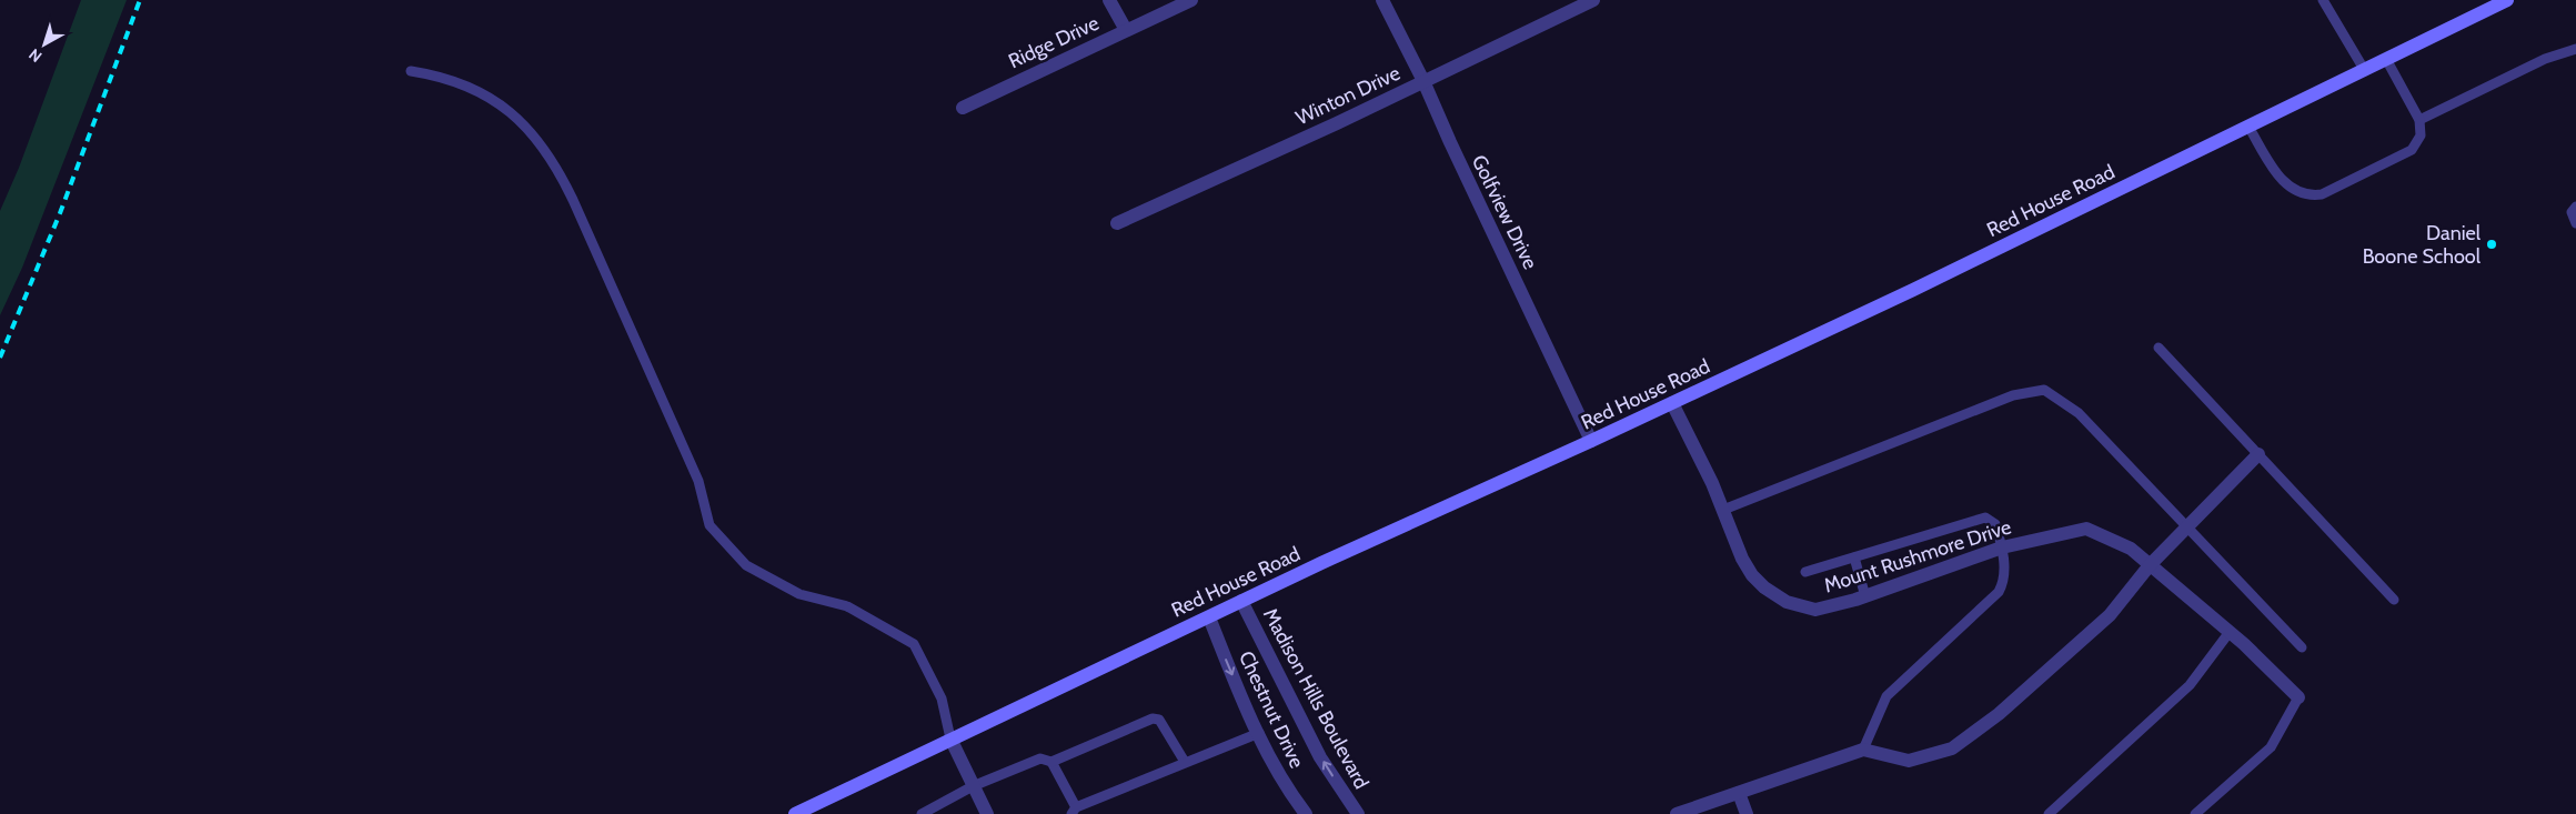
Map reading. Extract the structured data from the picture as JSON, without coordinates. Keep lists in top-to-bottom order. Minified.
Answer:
{"streets":{"main road":["Red House Road"],"street":["Ridge Drive","Winton Drive","Golfview Drive","Mount Rushmore Drive","Madison Hills Boulevard","Chestnut Drive"]},"crossings":[["Winton Drive","Golfview Drive"],["Red House Road","Golfview Drive"],["Red House Road","Mount Rushmore Drive"],["Red House Road","Madison Hills Boulevard"],["Red House Road","Chestnut Drive"]],"one_way":["Madison Hills Boulevard","Chestnut Drive"],"places":["Daniel Boone School"],"north":"bottom left"}
